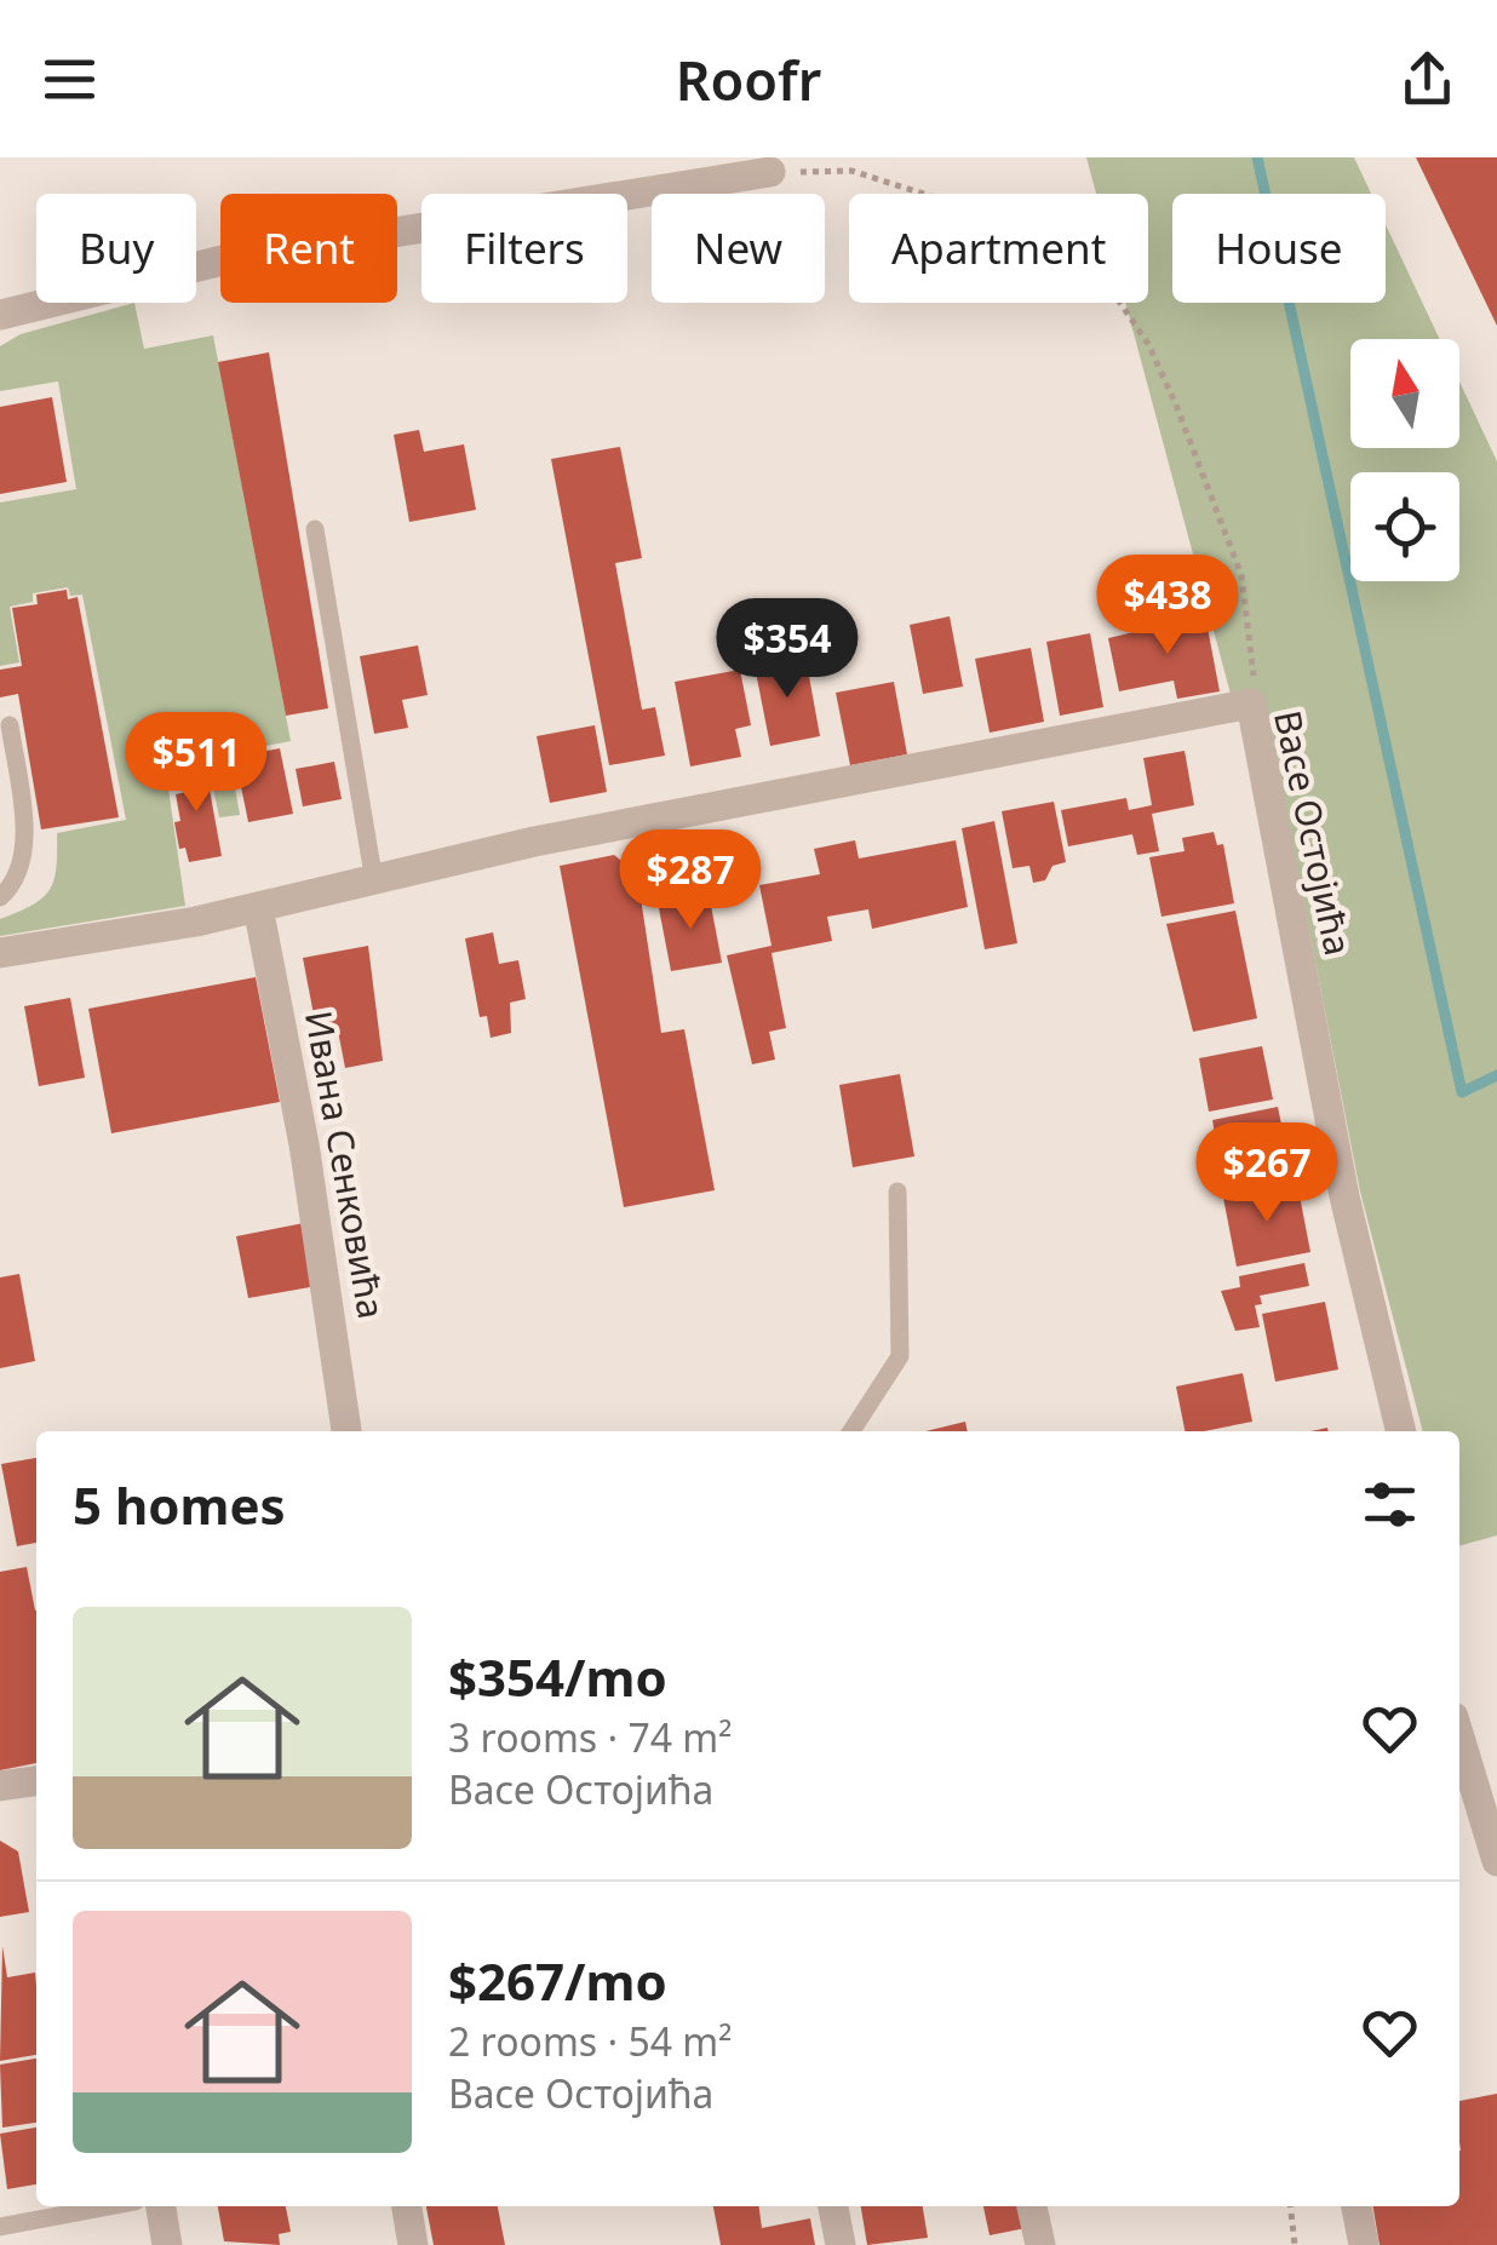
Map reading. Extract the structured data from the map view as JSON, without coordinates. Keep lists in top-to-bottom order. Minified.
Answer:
{"streets":{"street":["Васе Остојића","Ивана Сенковића"]},"crossings":[["Васе Остојића","Ивана Сенковића"]],"north":"top","page":{"header":"Roofr","chip":["Buy","Rent","Filters","New","Apartment","House"],"price":["$438","$354","$511","$287","$267"],"heading":"5 homes","list":[{"name":"$354/mo","note":"3 rooms · 74 m² · Васе Остојића"},{"name":"$267/mo","note":"2 rooms · 54 m² · Васе Остојића"}]}}
